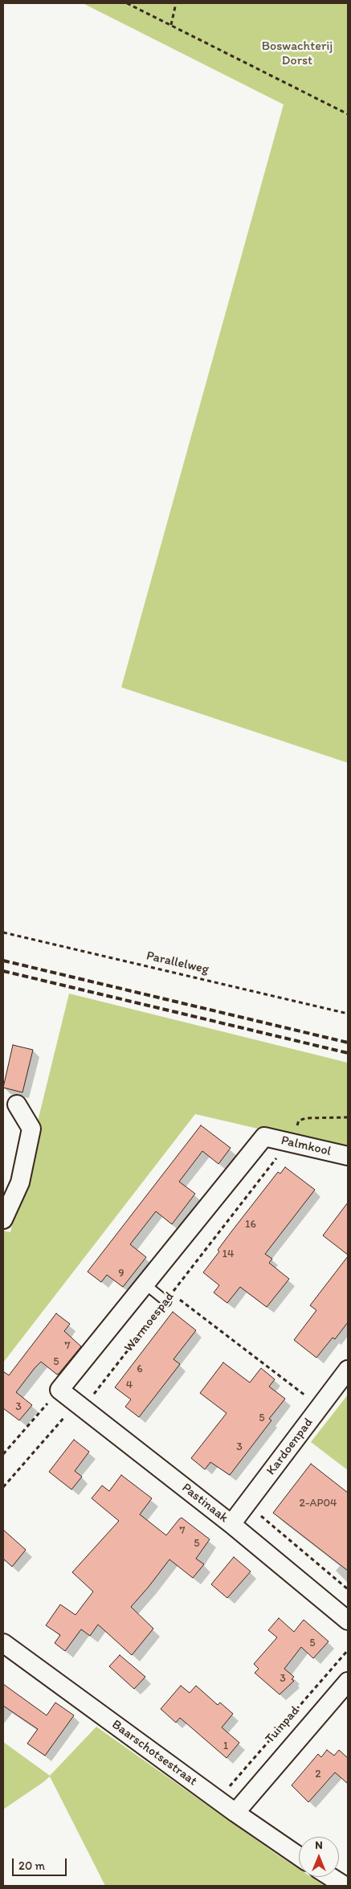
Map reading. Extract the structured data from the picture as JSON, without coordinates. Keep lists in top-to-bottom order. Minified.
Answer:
{"streets":{"street":["Palmkool","Warmoespad","Kardoenpad","Pastinaak","Tuinpad","Baarschotsestraat"],"path":["Parallelweg"]},"crossings":[["Palmkool","Warmoespad"],["Warmoespad","Pastinaak"],["Kardoenpad","Pastinaak"],["Tuinpad","Baarschotsestraat"]],"parks":["Boswachterij Dorst"],"house_numbers":["16","14","9","7","5","6","4","3","5","3","2-AP04","7","5","5","3","1","2"],"scale_bar":"20 m","north":"top"}
